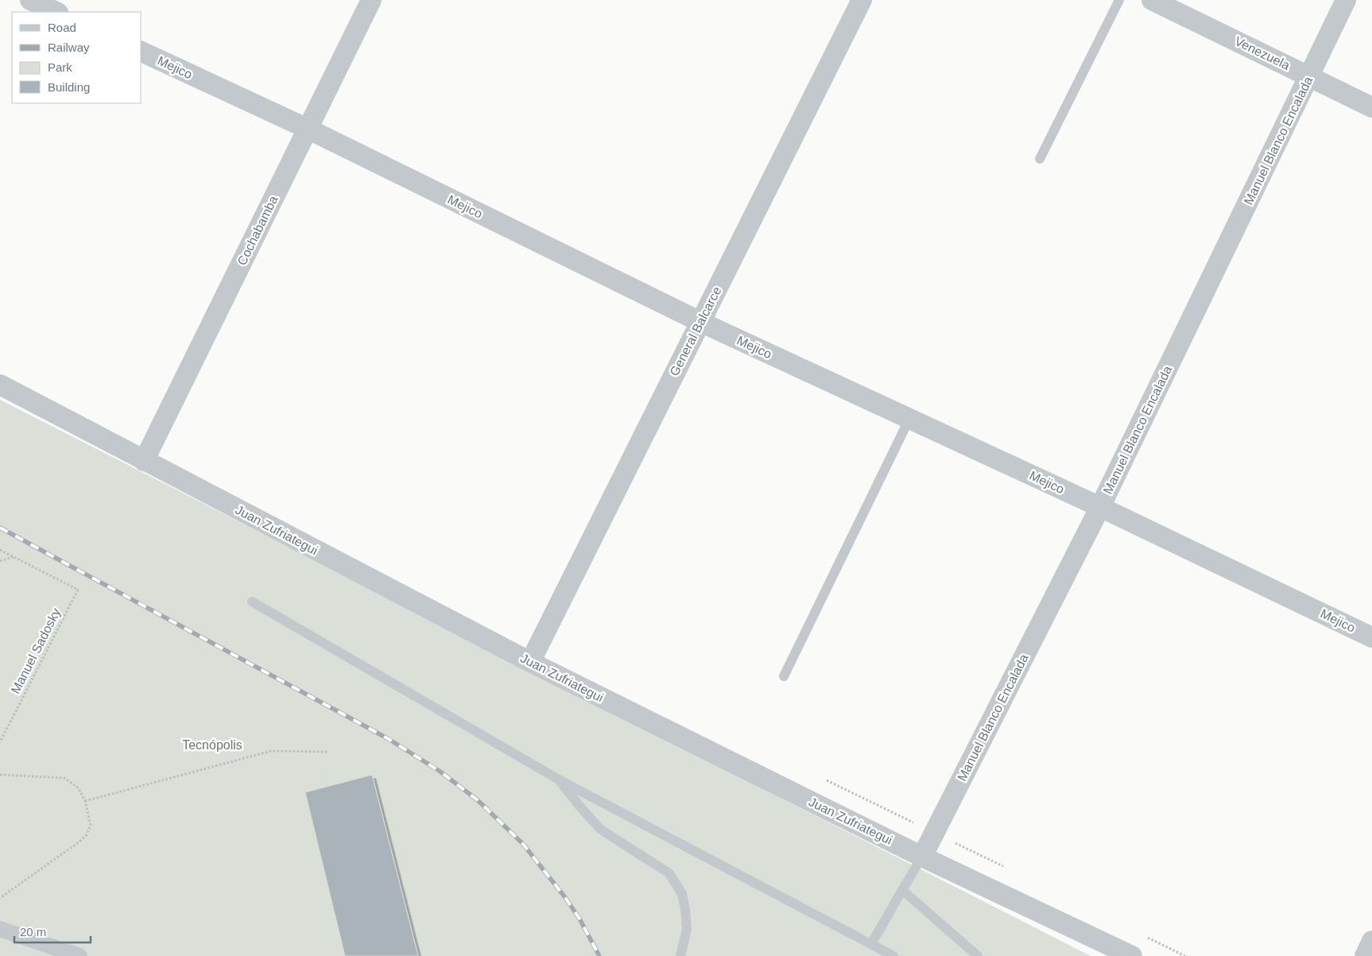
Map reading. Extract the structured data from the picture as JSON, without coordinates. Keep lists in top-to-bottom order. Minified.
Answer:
{"streets":{"street":["Venezuela","Mejico","Manuel Blanco Encalada","Cochabamba","General Balcarce","Juan Zufriategui"],"path":["Manuel Sadosky"]},"crossings":[["Venezuela","Manuel Blanco Encalada"],["Mejico","Manuel Blanco Encalada"],["Mejico","Cochabamba"],["Mejico","General Balcarce"],["Manuel Blanco Encalada","Juan Zufriategui"],["Cochabamba","Juan Zufriategui"],["General Balcarce","Juan Zufriategui"]],"parks":["Tecnópolis"],"legend":["Road","Railway","Park","Building"],"scale_bar":"20 m"}
